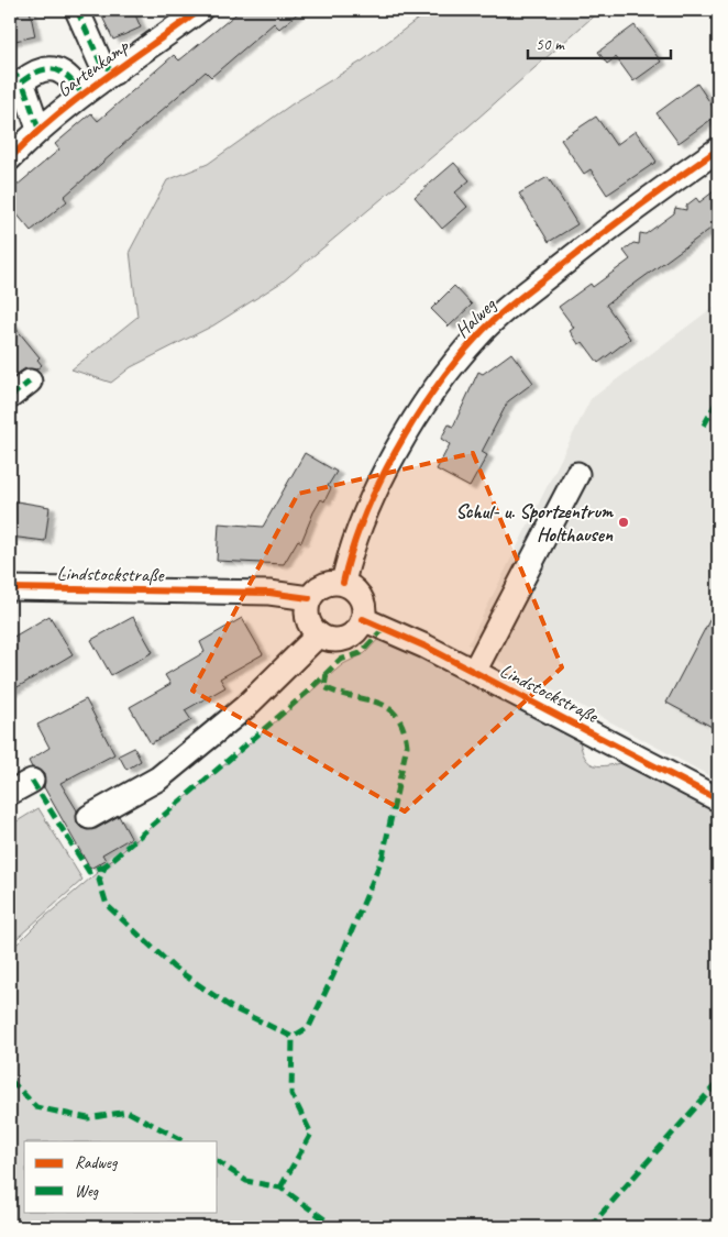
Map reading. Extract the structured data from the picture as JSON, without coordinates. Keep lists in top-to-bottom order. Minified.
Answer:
{"streets":{"street":["Gartenkamp","Halweg","Lindstockstraße"]},"crossings":[["Halweg","Lindstockstraße"]],"places":["Schul- u. Sportzentrum Holthausen"],"legend":["Radweg","Weg"],"scale_bar":"50 m"}
